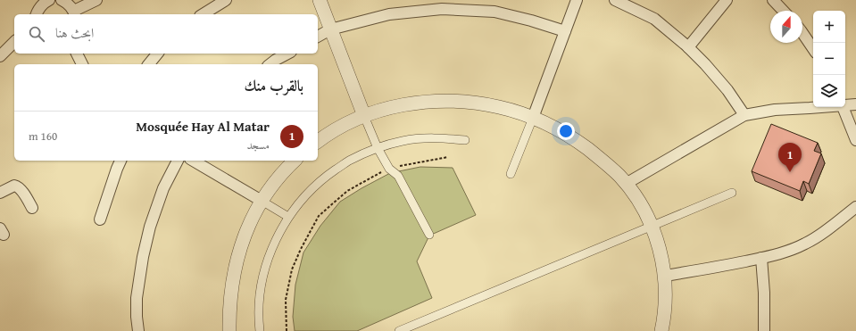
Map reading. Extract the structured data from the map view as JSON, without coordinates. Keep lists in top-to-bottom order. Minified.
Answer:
{"north":"top","page":{"map_buttons":["+","−"],"search":"ابحث هنا","heading":"بالقرب منك","list":[{"mark":"1","name":"Mosquée Hay Al Matar","note":"مسجد","value":"160 m"}],"pins":"1"}}
